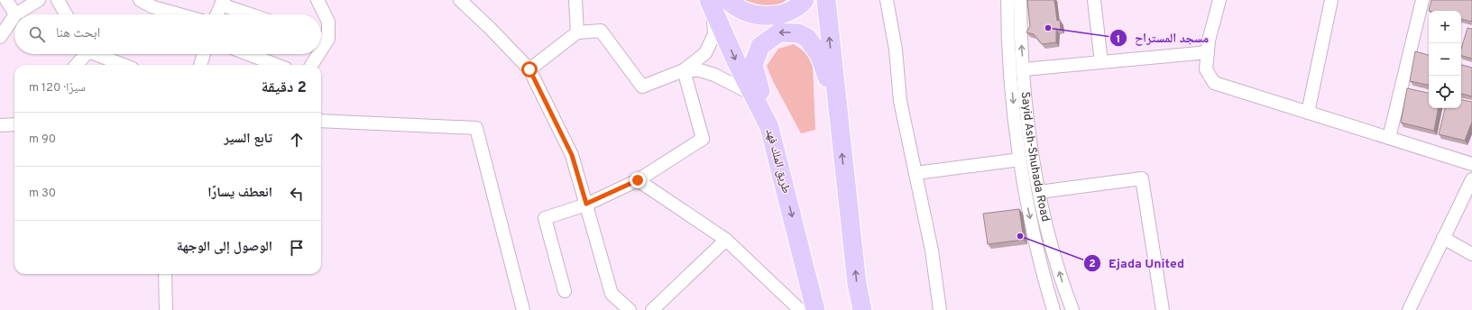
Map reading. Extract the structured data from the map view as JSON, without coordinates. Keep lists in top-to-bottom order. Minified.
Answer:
{"streets":{"main road":["طريق الملك فهد"],"street":["Sayid Ash-Shuhada Road"]},"places":["مسجد المستراح","Ejada United"],"page":{"map_buttons":["+","−"],"search":"ابحث هنا","heading":["2 دقيقة","سيرًا · 120 m"],"list":[["تابع السير","90 m"],["انعطف يسارًا","30 m"],"الوصول إلى الوجهة"]}}
